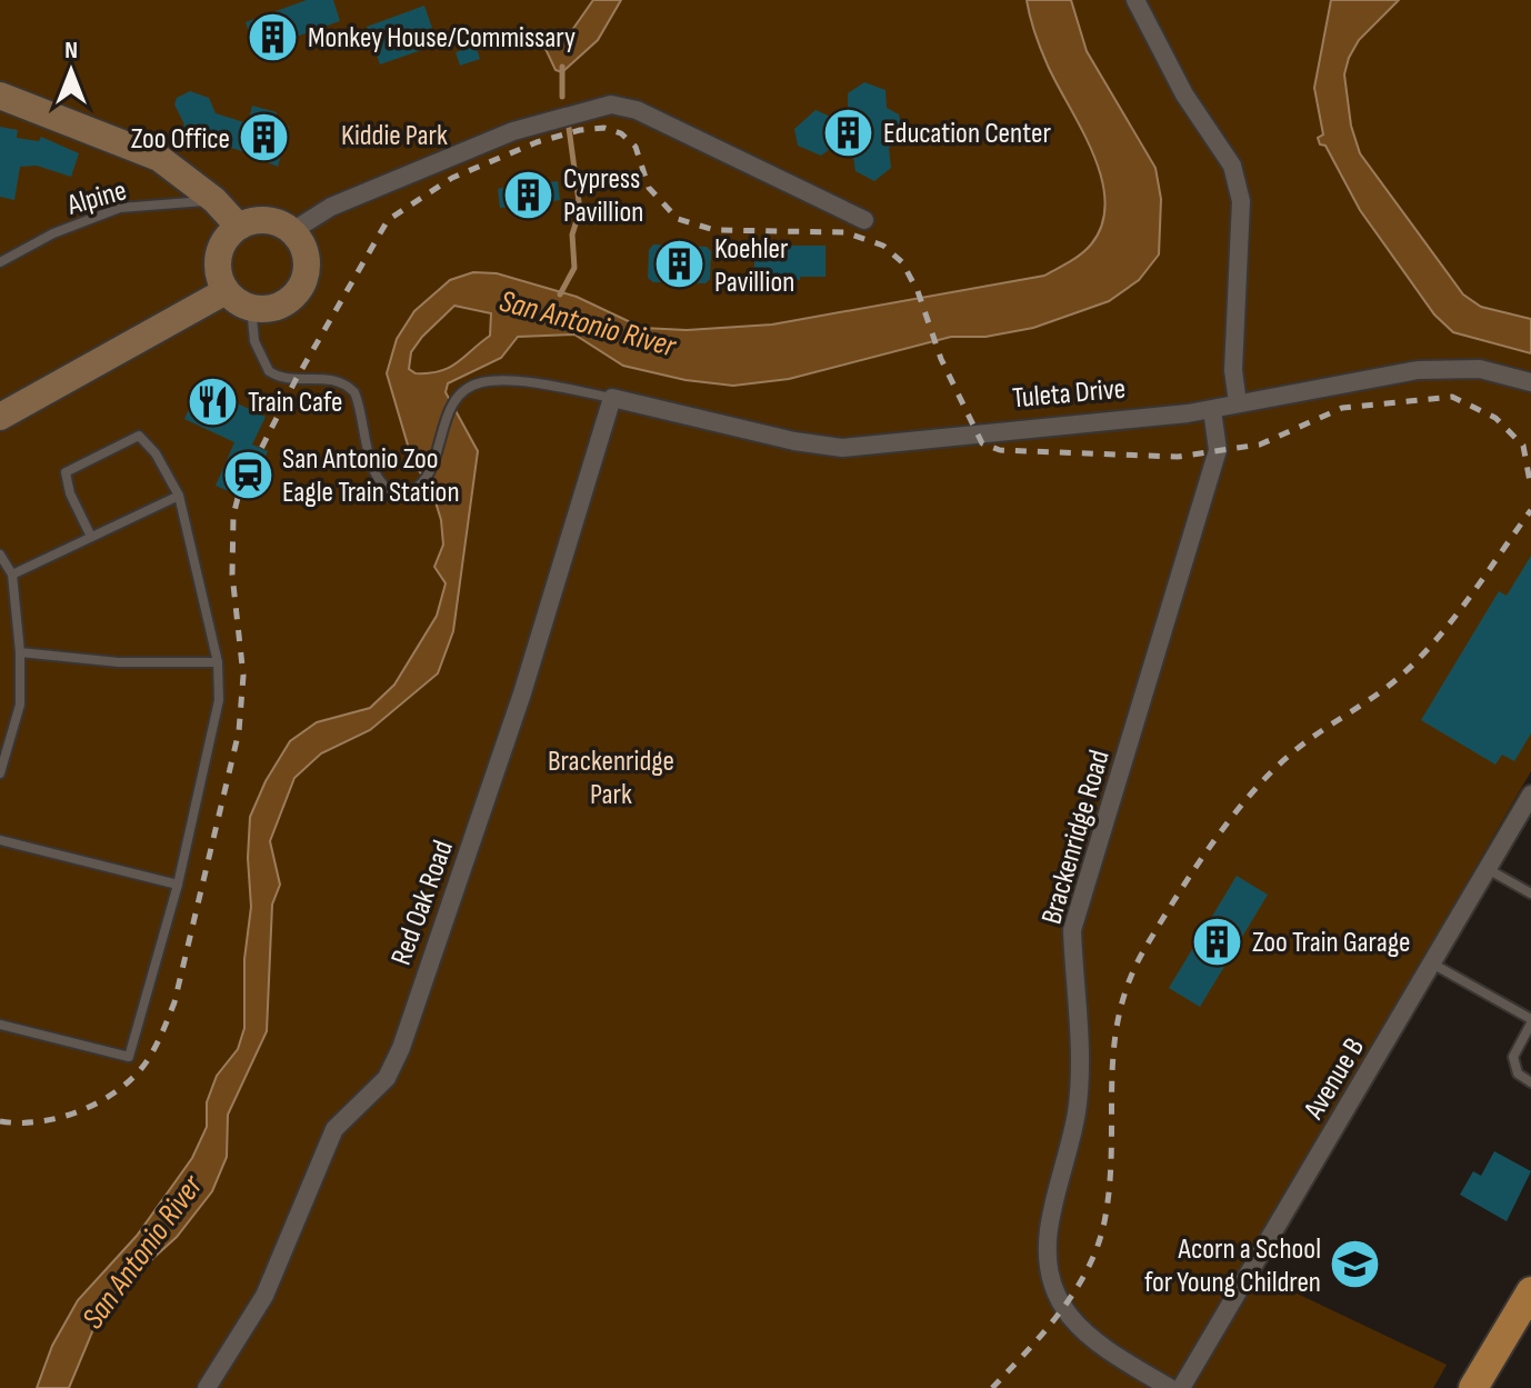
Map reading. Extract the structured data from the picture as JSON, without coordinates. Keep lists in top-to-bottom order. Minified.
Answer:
{"streets":{"street":["Tuleta Drive","Brackenridge Road","Red Oak Road","Avenue B"],"lane":["Alpine"]},"crossings":[["Tuleta Drive","Brackenridge Road"],["Tuleta Drive","Red Oak Road"]],"water":["San Antonio River"],"parks":["Kiddie Park","Brackenridge Park"],"places":{"building":["Monkey House/Commissary","Education Center","Zoo Office","Cypress Pavillion","Koehler Pavillion","Zoo Train Garage"],"restaurant":["Train Cafe"],"station":["San Antonio Zoo Eagle Train Station"],"school or university":["Acorn a School for Young Children"]},"north":"top"}
